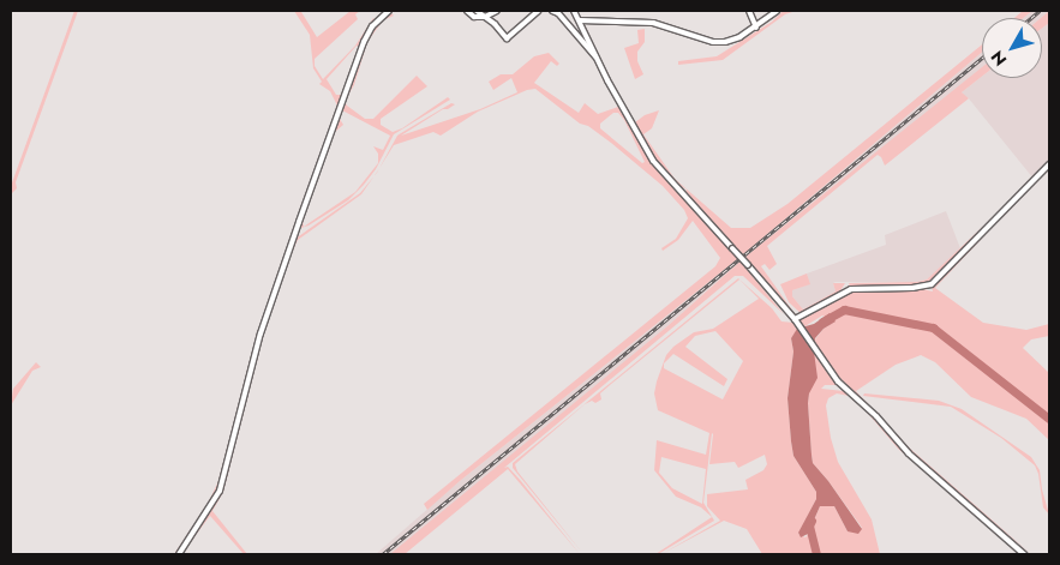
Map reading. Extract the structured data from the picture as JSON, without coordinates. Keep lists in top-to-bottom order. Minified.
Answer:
{"north":"bottom left"}
